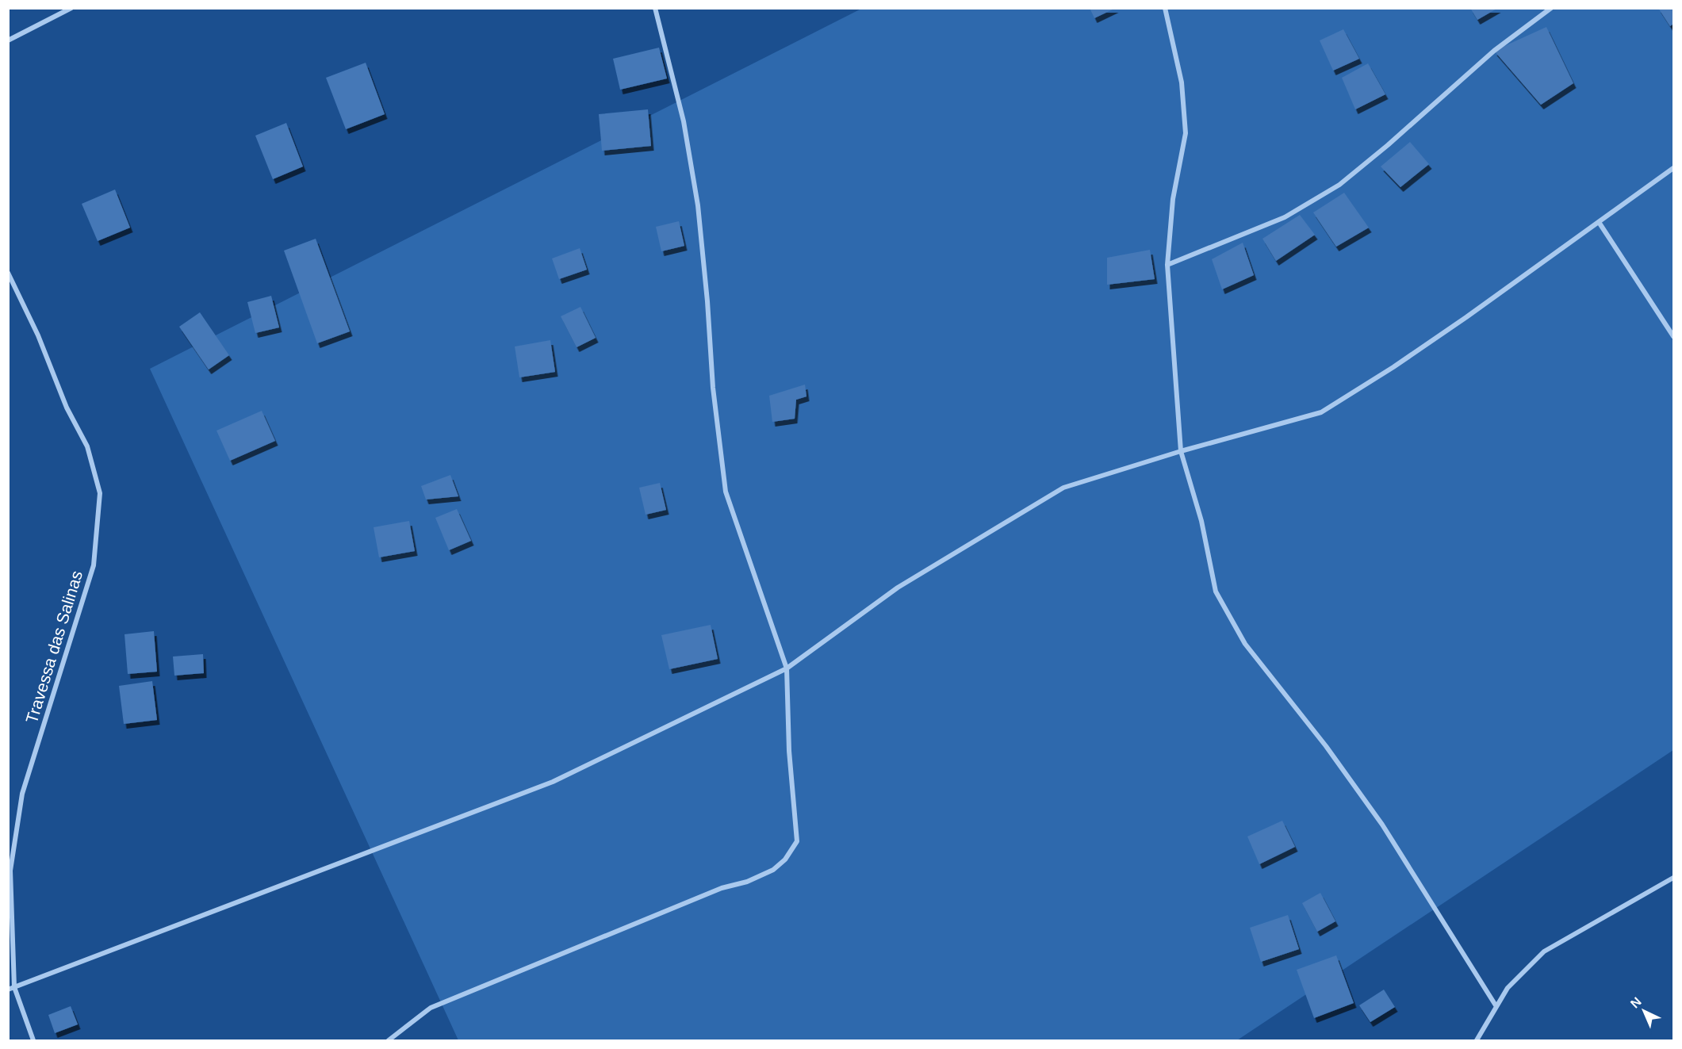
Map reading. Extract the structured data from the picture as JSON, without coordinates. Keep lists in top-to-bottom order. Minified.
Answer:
{"streets":{"street":["Travessa das Salinas"]},"north":"top left"}
